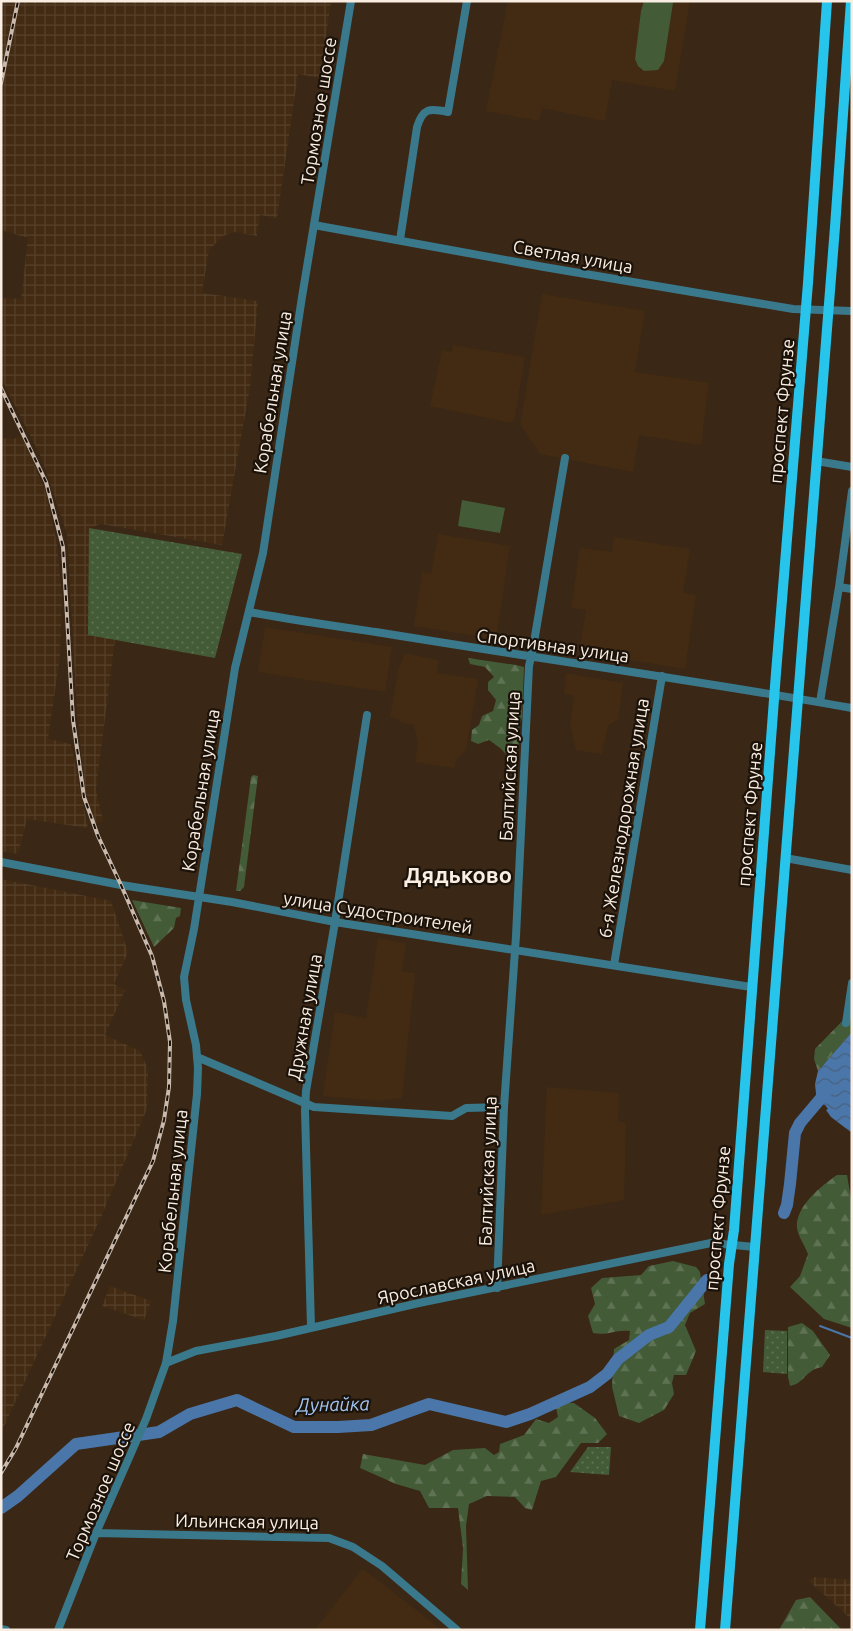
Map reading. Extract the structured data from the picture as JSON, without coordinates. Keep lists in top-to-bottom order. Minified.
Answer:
{"streets":{"main road":["проспект Фрунзе"],"street":["Тормозное шоссе","Светлая улица","Корабельная улица","Спортивная улица","Балтийская улица","6-я Железнодорожная улица","улица Судостроителей","Дружная улица","Ярославская улица","Ильинская улица"]},"crossings":[["Тормозное шоссе","Светлая улица"],["Тормозное шоссе","Корабельная улица"],["Тормозное шоссе","Ярославская улица"],["Тормозное шоссе","Ильинская улица"],["Светлая улица","Корабельная улица"],["Светлая улица","проспект Фрунзе"],["Корабельная улица","Спортивная улица"],["Корабельная улица","улица Судостроителей"],["Корабельная улица","Ярославская улица"],["проспект Фрунзе","Спортивная улица"],["проспект Фрунзе","улица Судостроителей"],["проспект Фрунзе","Ярославская улица"],["Спортивная улица","Балтийская улица"],["Спортивная улица","6-я Железнодорожная улица"],["Балтийская улица","улица Судостроителей"],["Балтийская улица","Ярославская улица"],["6-я Железнодорожная улица","улица Судостроителей"],["улица Судостроителей","Дружная улица"],["Дружная улица","Ярославская улица"]],"districts":["Дядьково"],"water":["Дунайка"]}
